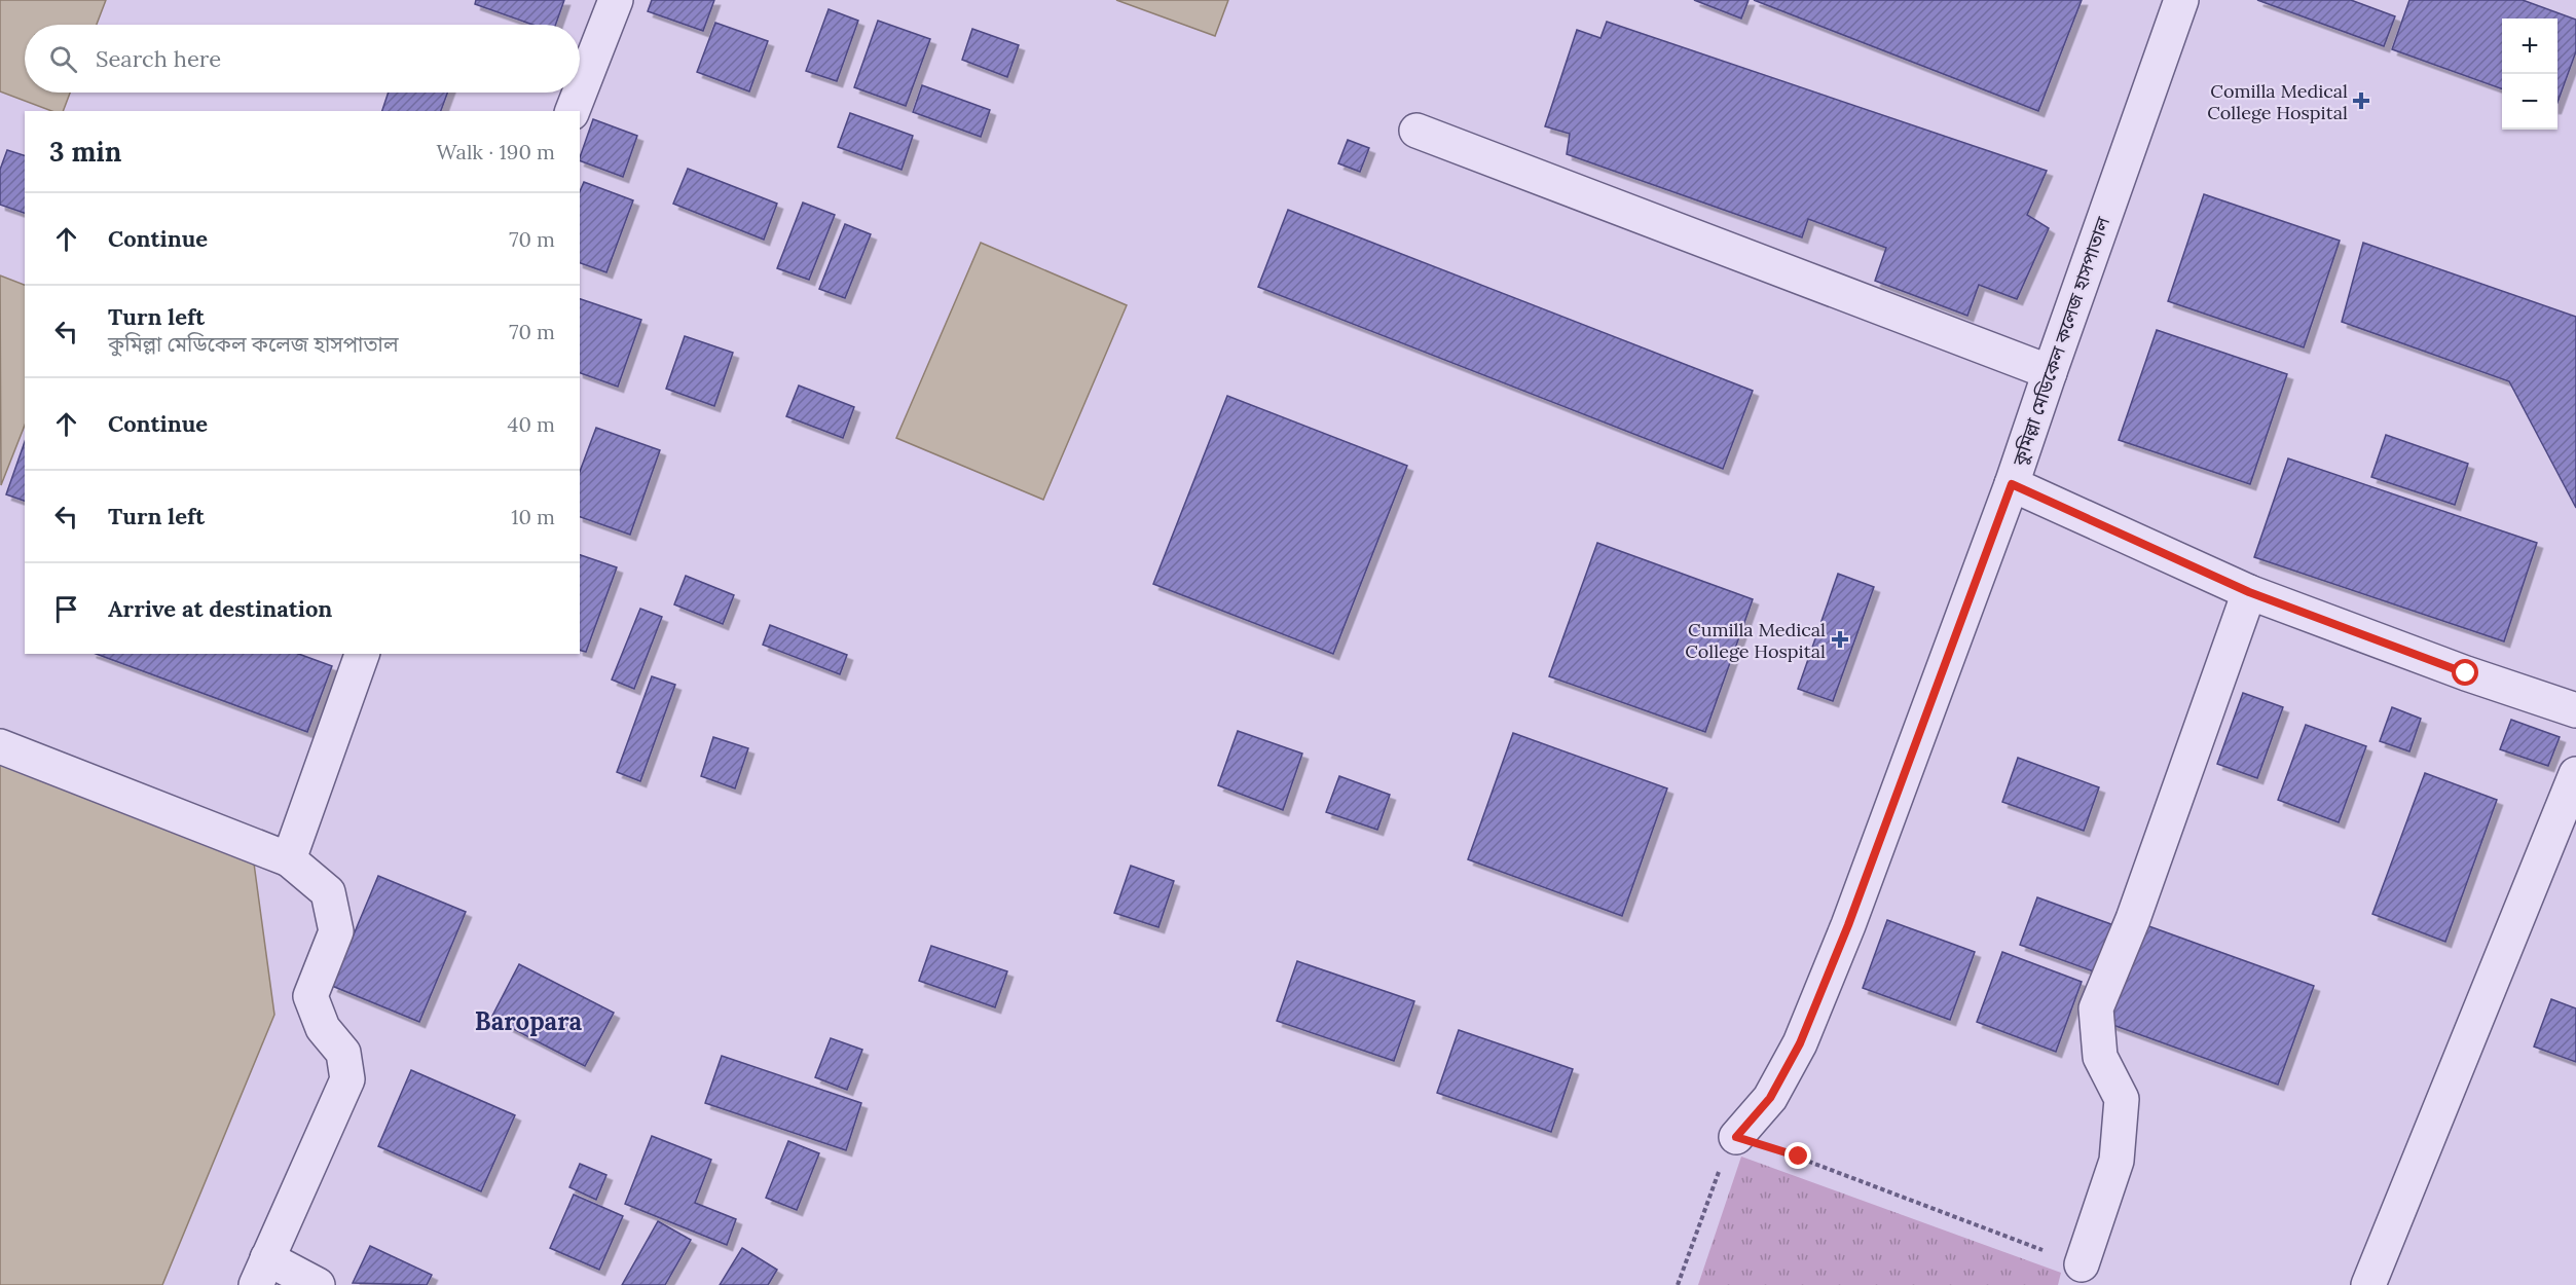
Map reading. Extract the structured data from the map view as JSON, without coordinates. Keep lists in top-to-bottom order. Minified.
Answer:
{"streets":{"street":["কুমিল্লা মেডিকেল কলেজ হাসপাতাল"]},"districts":["Baropara"],"places":{"health":["Comilla Medical College Hospital","Cumilla Medical College Hospital"]},"page":{"map_buttons":["+","−"],"search":"Search here","heading":["3 min","Walk · 190 m"],"list":[["Continue","70 m"],["Turn left","কুমিল্লা মেডিকেল কলেজ হাসপাতাল","70 m"],["Continue","40 m"],["Turn left","10 m"],"Arrive at destination"]}}
